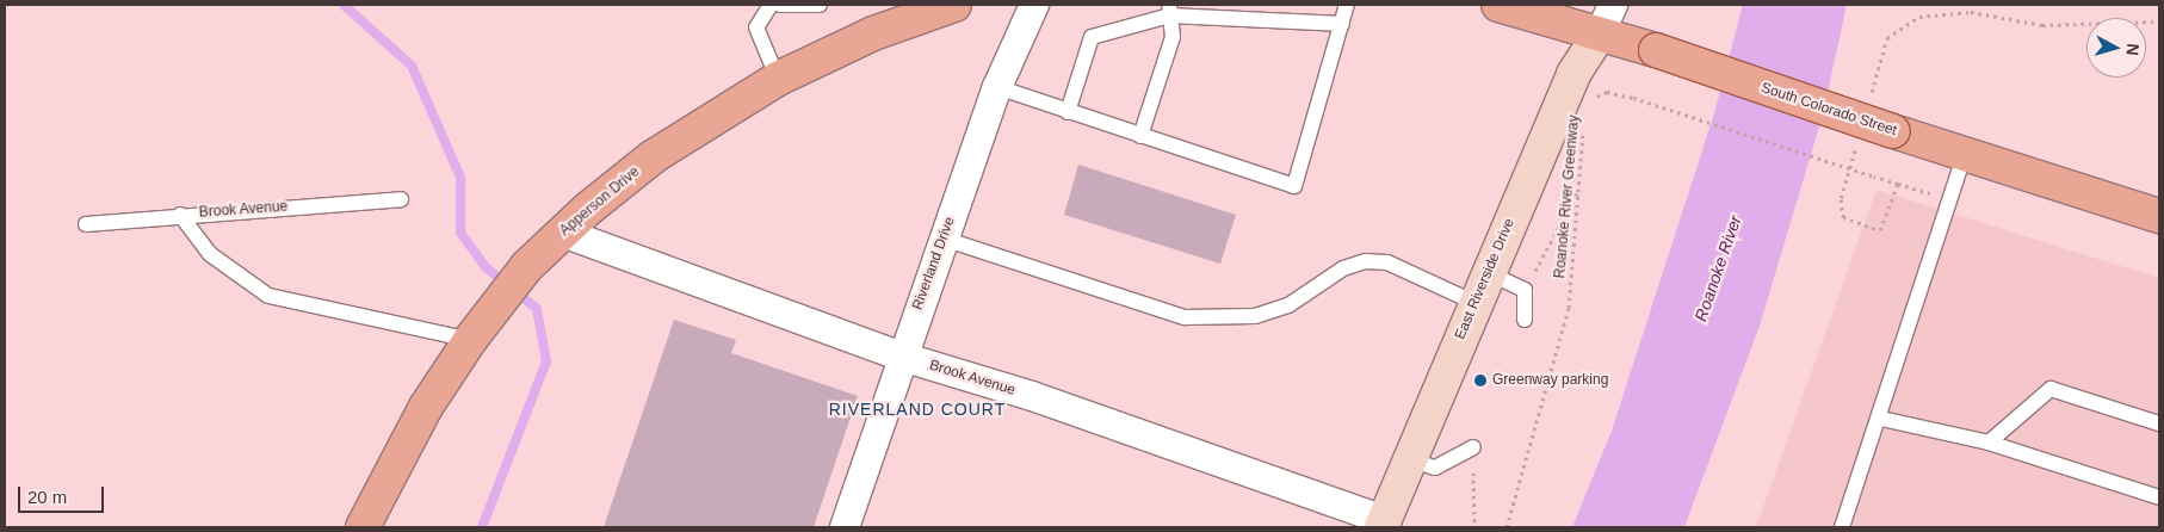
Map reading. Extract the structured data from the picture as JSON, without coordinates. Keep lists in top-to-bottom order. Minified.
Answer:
{"streets":{"main road":["South Colorado Street","Apperson Drive"],"street":["Brook Avenue","Riverland Drive","East Riverside Drive"],"path":["Roanoke River Greenway"]},"crossings":[["South Colorado Street","East Riverside Drive"],["Apperson Drive","Brook Avenue"],["Brook Avenue","Riverland Drive"],["Brook Avenue","East Riverside Drive"]],"districts":["RIVERLAND COURT"],"water":["Roanoke River"],"places":["Greenway parking"],"scale_bar":"20 m","north":"right"}
